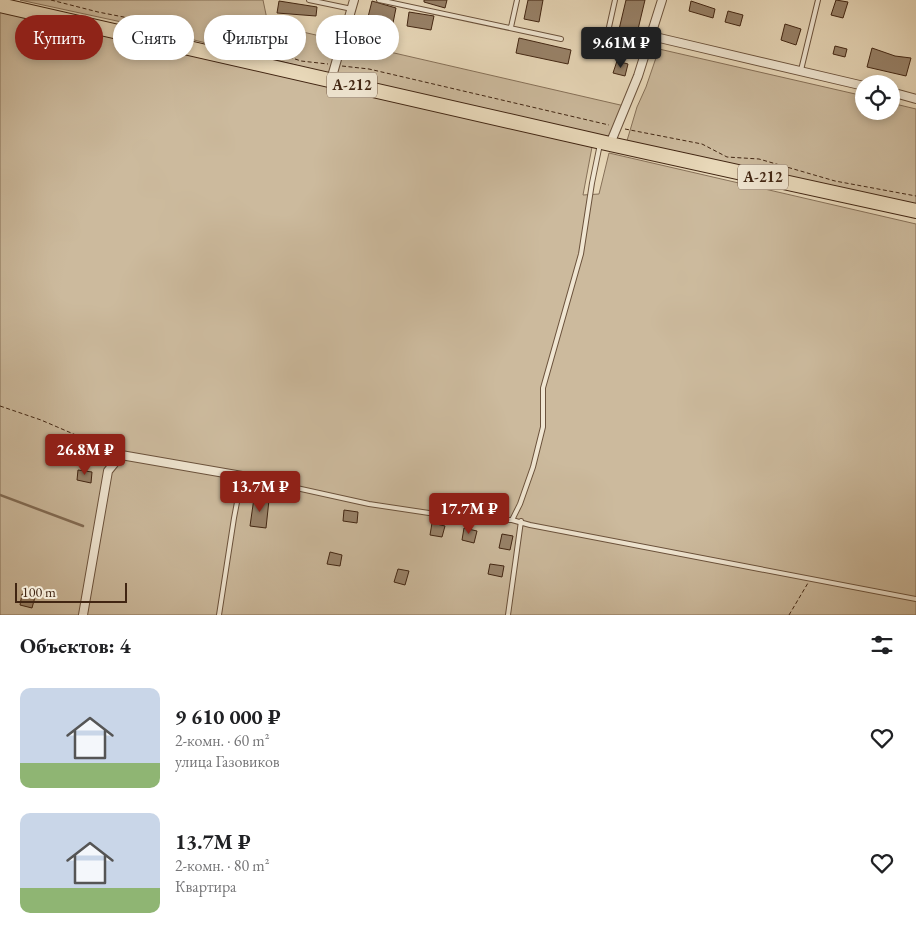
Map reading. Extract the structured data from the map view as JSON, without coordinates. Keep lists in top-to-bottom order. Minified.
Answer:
{"streets":{"highway":["А-212"]},"scale_bar":"100 m","page":{"chip":["Купить","Снять","Фильтры","Новое"],"price":["9.61M ₽","26.8M ₽","13.7M ₽","17.7M ₽"],"scale":"100 m","heading":"Объектов: 4","list":[{"name":"9 610 000 ₽","note":"2-комн. · 60 m² · улица Газовиков"},{"name":"13.7M ₽","note":"2-комн. · 80 m² · Квартира"}]}}
